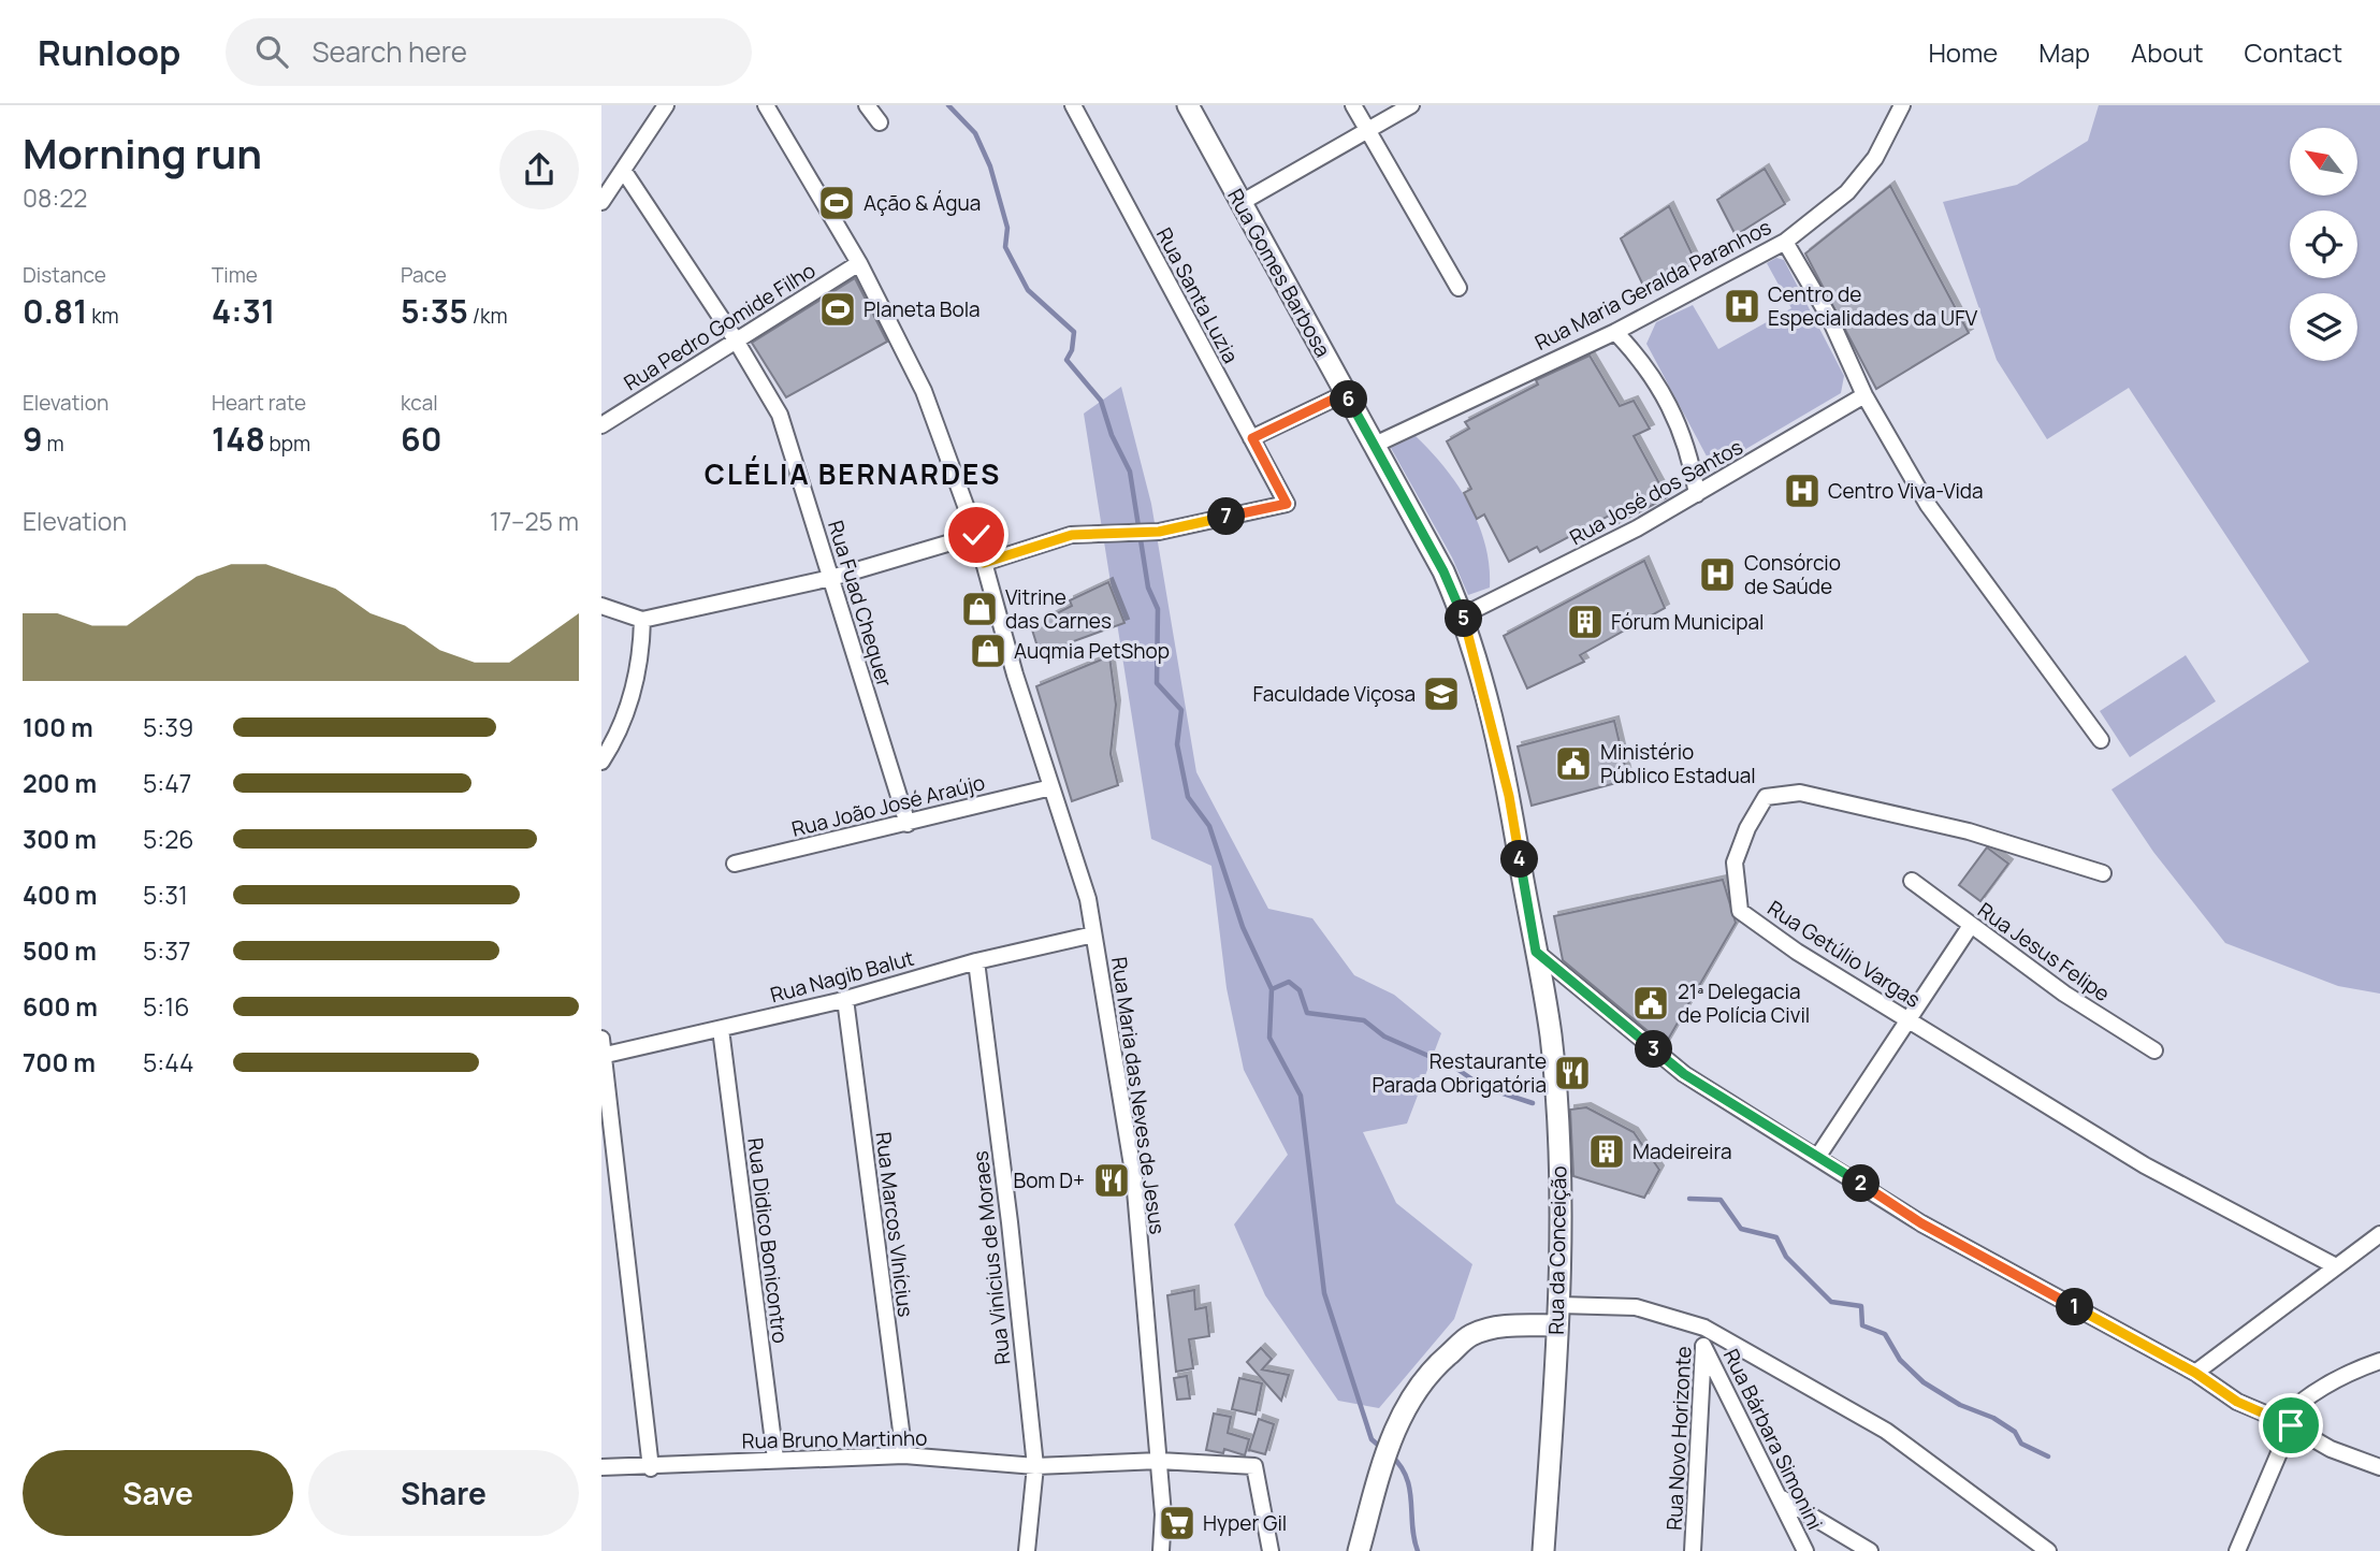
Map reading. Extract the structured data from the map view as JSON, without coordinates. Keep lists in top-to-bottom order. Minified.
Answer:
{"streets":{"street":["Rua Gomes Barbosa","Rua Maria Geralda Paranhos","Rua Santa Luzia","Rua Pedro Gomide Filho","Rua José dos Santos","Rua Fuad Chequer","Rua João José Araújo","Rua Jesus Felipe","Rua Getúlio Vargas","Rua Nagib Balut","Rua Maria das Neves de Jesus","Rua Marcos VInícius","Rua Didico Bonicontro","Rua da Conceição","Rua Vinícius de Moraes","Rua Novo Horizonte","Rua Bruno Martinho","Rua Bárbara Simonini"]},"crossings":[["Rua Gomes Barbosa","Rua Maria Geralda Paranhos"],["Rua Gomes Barbosa","Rua José dos Santos"],["Rua Gomes Barbosa","Rua da Conceição"],["Rua Santa Luzia","Rua Maria das Neves de Jesus"],["Rua Pedro Gomide Filho","Rua Fuad Chequer"],["Rua Pedro Gomide Filho","Rua Maria das Neves de Jesus"],["Rua Fuad Chequer","Rua João José Araújo"],["Rua João José Araújo","Rua Maria das Neves de Jesus"],["Rua Nagib Balut","Rua Maria das Neves de Jesus"],["Rua Nagib Balut","Rua Marcos VInícius"],["Rua Nagib Balut","Rua Didico Bonicontro"],["Rua Nagib Balut","Rua Vinícius de Moraes"],["Rua Maria das Neves de Jesus","Rua Bruno Martinho"],["Rua Marcos VInícius","Rua Bruno Martinho"],["Rua Didico Bonicontro","Rua Bruno Martinho"],["Rua Vinícius de Moraes","Rua Bruno Martinho"],["Rua Novo Horizonte","Rua Bárbara Simonini"]],"districts":["CLÉLIA BERNARDES"],"places":{"sports":["Ação & Água","Planeta Bola"],"hospital":["Centro de Especialidades da UFV","Centro Viva-Vida","Consórcio de Saúde"],"shop":["Vitrine das Carnes","Auqmia PetShop"],"building":["Fórum Municipal","Madeireira"],"school or university":["Faculdade Viçosa"],"public building":["Ministério Público Estadual","21ª Delegacia de Polícia Civil"],"restaurant":["Restaurante Parada Obrigatória","Bom D+"],"supermarket":["Hyper Gil"]},"north":"top left","page":{"header":"Runloop","search":"Search here","nav":["Home","Map","About","Contact"],"heading":["Morning run","08:22"],"stats":[["Distance","0.81 km"],["Time","4:31"],["Pace","5:35 /km"],["Elevation","9 m"],["Heart rate","148 bpm"],["kcal","60"]],"pins":["6","7","5","4","3","2","1"],"chart":["Elevation","17–25 m"],"list":[{"name":"100 m","note":"5:39"},{"name":"200 m","note":"5:47"},{"name":"300 m","note":"5:26"},{"name":"400 m","note":"5:31"},{"name":"500 m","note":"5:37"},{"name":"600 m","note":"5:16"},{"name":"700 m","note":"5:44"}],"buttons":["Save","Share"]}}
